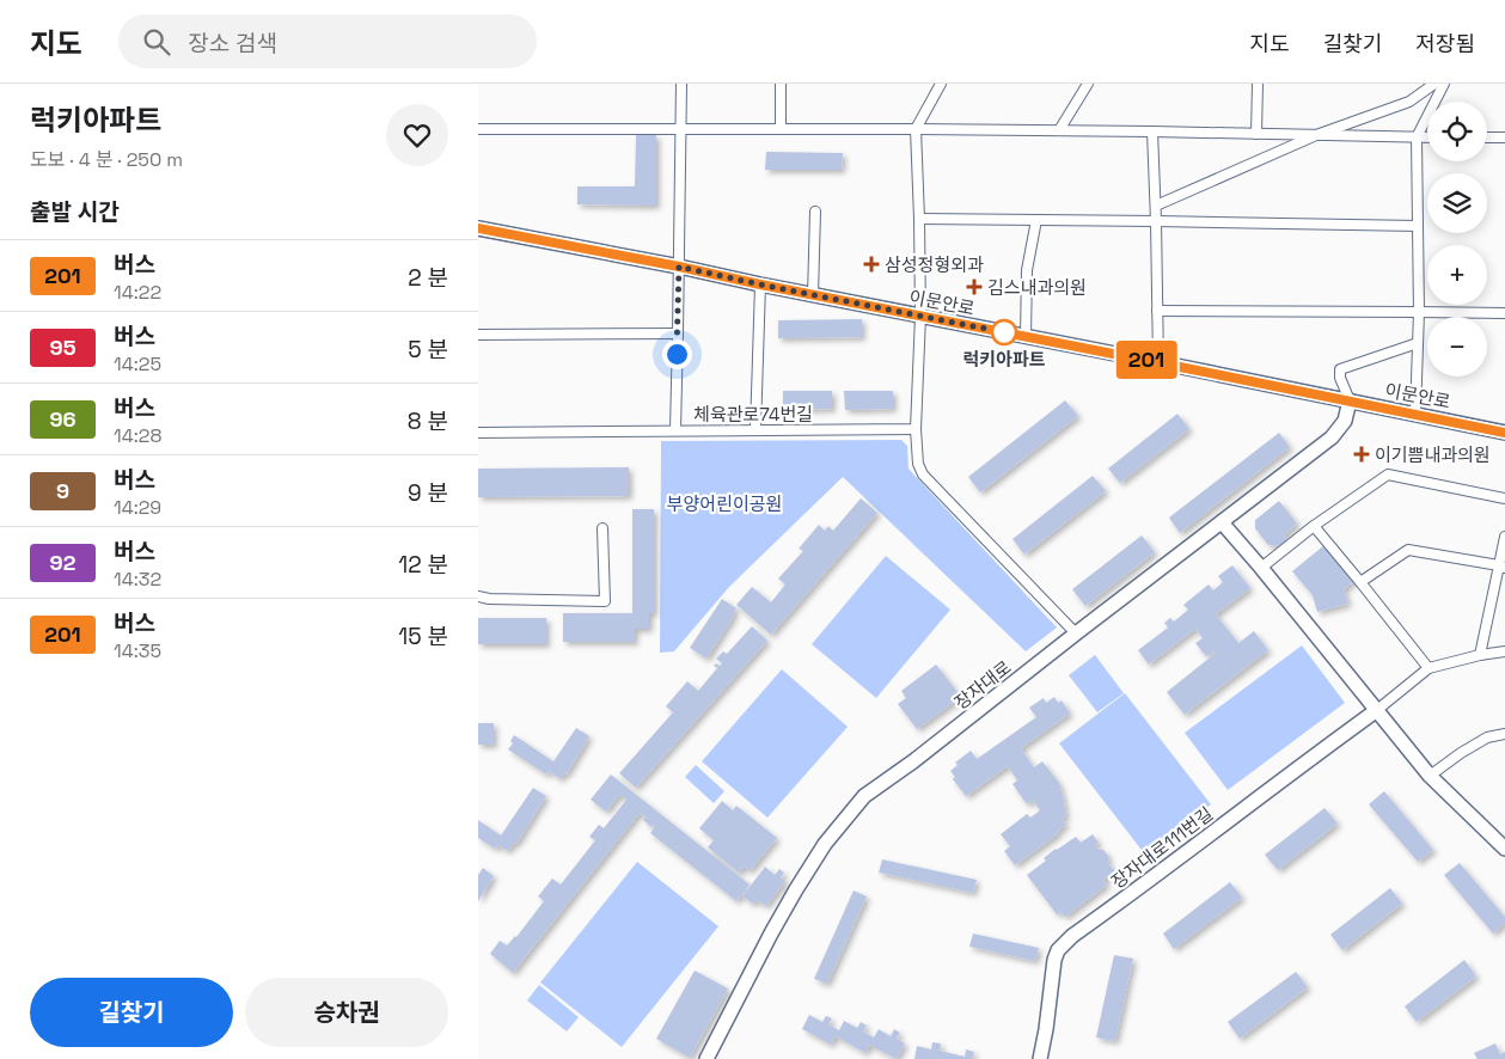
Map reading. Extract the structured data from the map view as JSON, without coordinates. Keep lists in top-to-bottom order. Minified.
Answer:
{"streets":{"street":["이문안로","체육관로74번길","장자대로","장자대로111번길"]},"crossings":[["이문안로","장자대로"]],"parks":["부양어린이공원"],"places":{"health":["삼성정형외과","김스내과의원","이기쁨내과의원"],"other":["럭키아파트"]},"lines":["bus line 201"],"page":{"header":"지도","search":"장소 검색","nav":["지도","길찾기","저장됨"],"heading":[["럭키아파트","도보 · 4 분 · 250 m"],"출발 시간"],"on_map":"201","map_buttons":["+","−"],"list":[{"mark":"201","name":"버스","note":"14:22","value":"2 분"},{"mark":"95","name":"버스","note":"14:25","value":"5 분"},{"mark":"96","name":"버스","note":"14:28","value":"8 분"},{"mark":"9","name":"버스","note":"14:29","value":"9 분"},{"mark":"92","name":"버스","note":"14:32","value":"12 분"},{"mark":"201","name":"버스","note":"14:35","value":"15 분"}],"buttons":["길찾기","승차권"]}}
